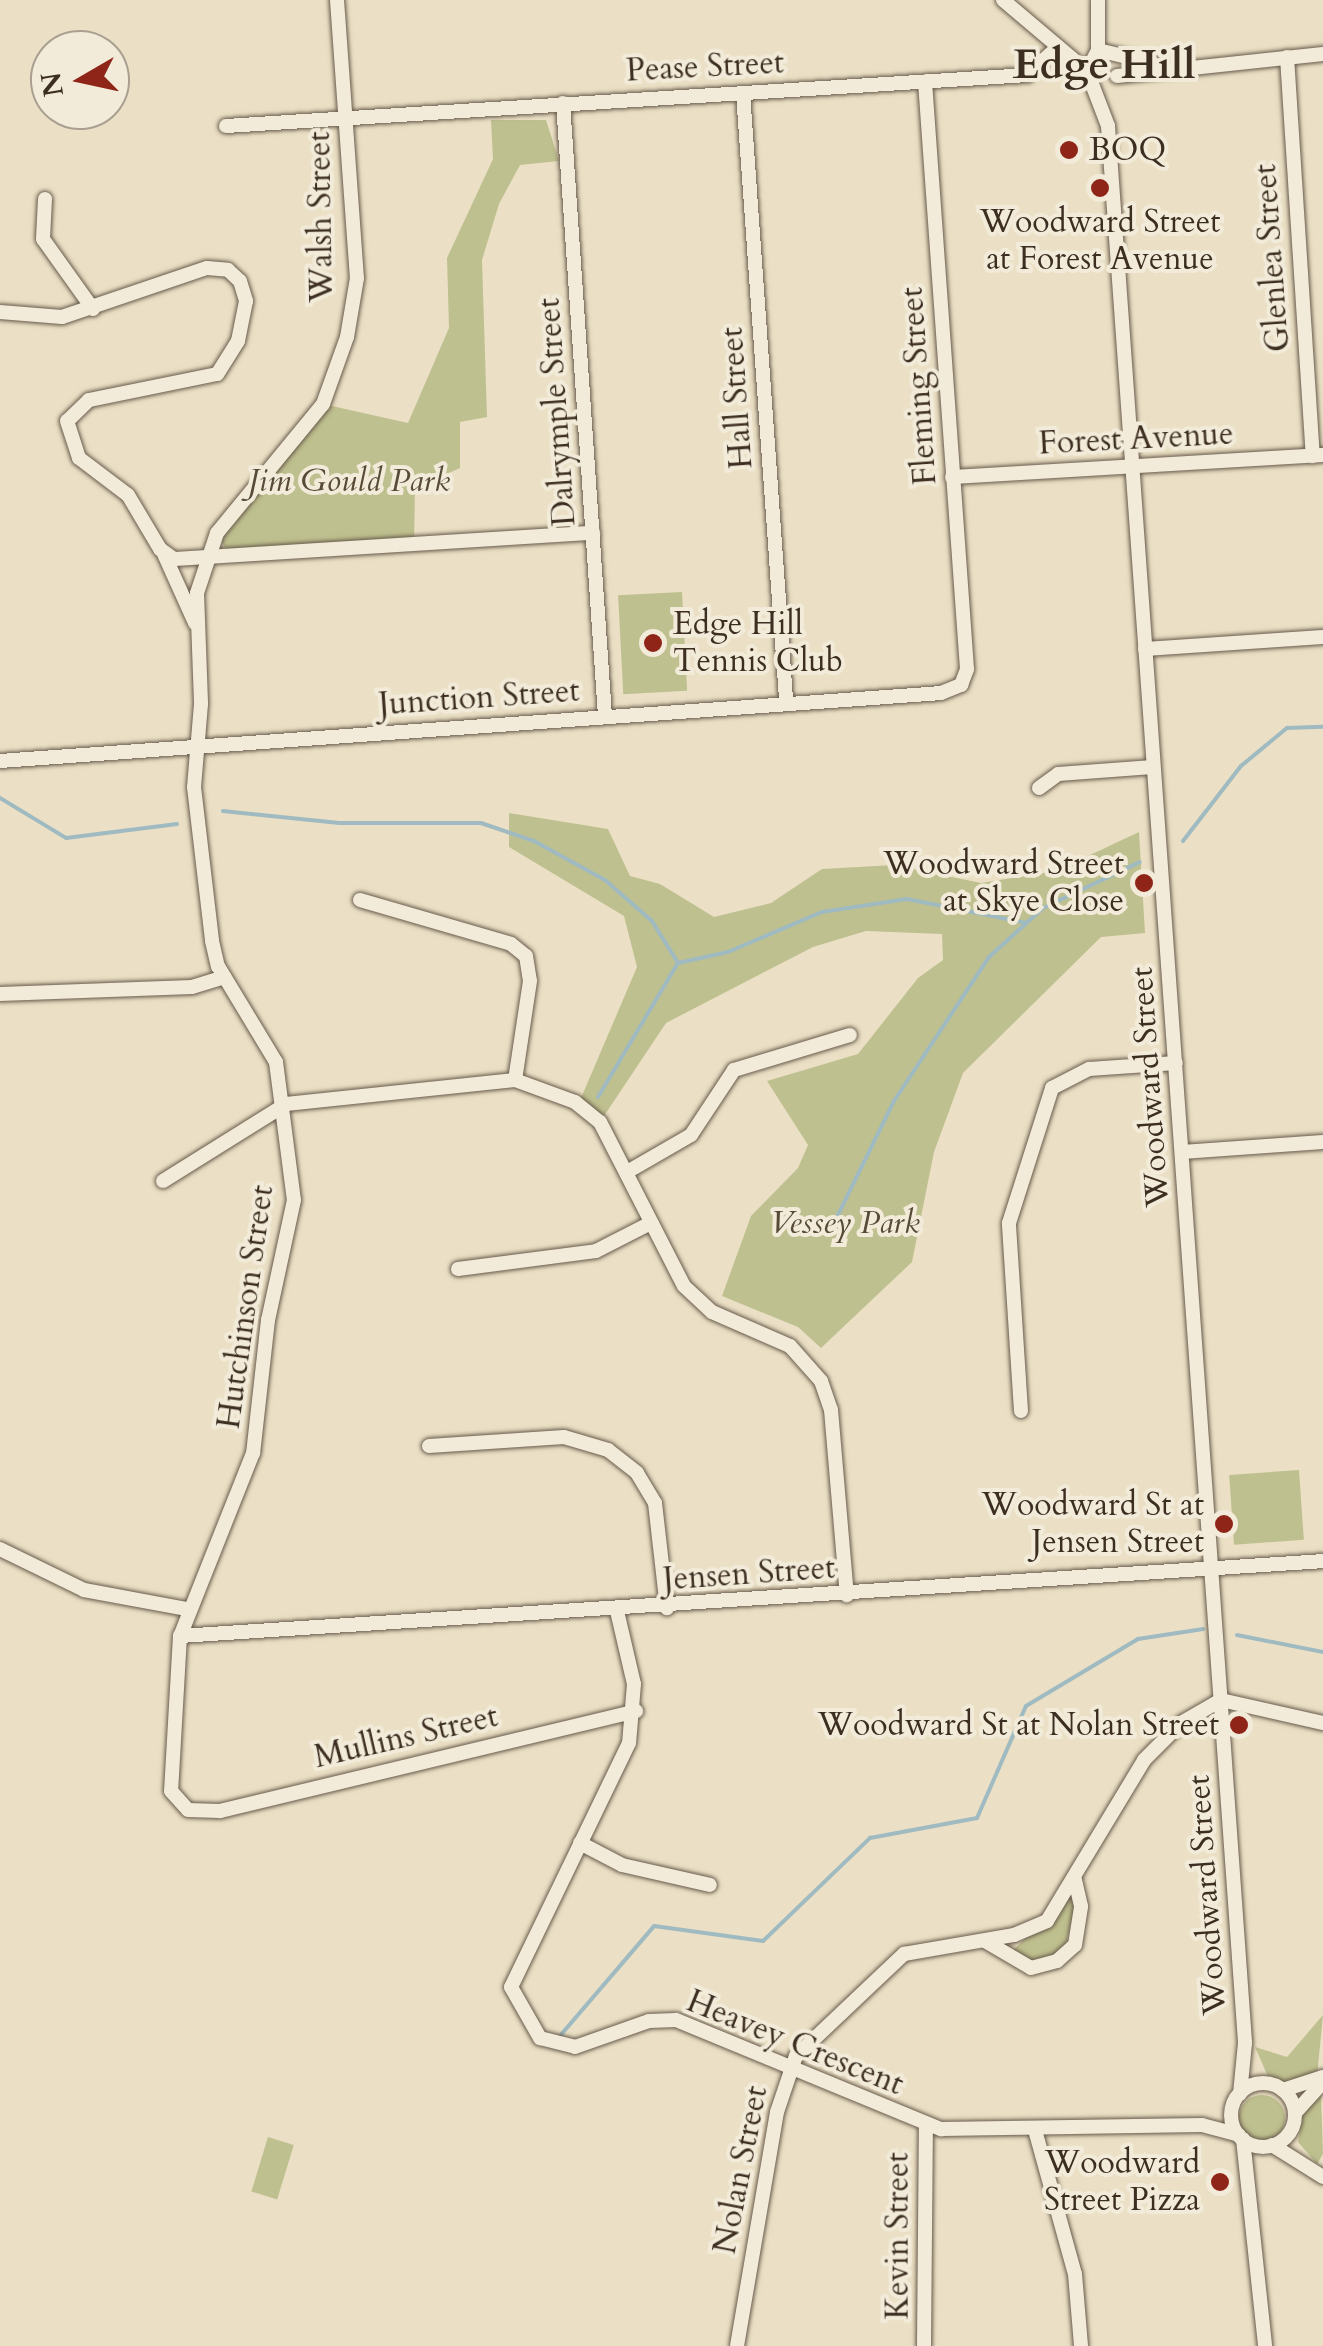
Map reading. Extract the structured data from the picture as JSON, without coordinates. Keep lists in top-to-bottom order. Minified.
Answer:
{"streets":{"street":["Pease Street","Walsh Street","Glenlea Street","Fleming Street","Hall Street","Dalrymple Street","Forest Avenue","Junction Street","Woodward Street","Hutchinson Street","Jensen Street","Mullins Street","Heavey Crescent","Nolan Street","Kevin Street"]},"crossings":[["Pease Street","Walsh Street"],["Pease Street","Fleming Street"],["Pease Street","Hall Street"],["Pease Street","Dalrymple Street"],["Walsh Street","Junction Street"],["Walsh Street","Hutchinson Street"],["Glenlea Street","Forest Avenue"],["Fleming Street","Forest Avenue"],["Fleming Street","Junction Street"],["Hall Street","Junction Street"],["Dalrymple Street","Junction Street"],["Forest Avenue","Woodward Street"],["Junction Street","Hutchinson Street"],["Woodward Street","Jensen Street"],["Woodward Street","Heavey Crescent"],["Woodward Street","Nolan Street"],["Hutchinson Street","Jensen Street"],["Hutchinson Street","Mullins Street"],["Jensen Street","Heavey Crescent"],["Mullins Street","Heavey Crescent"],["Heavey Crescent","Nolan Street"],["Heavey Crescent","Kevin Street"]],"districts":["Edge Hill"],"parks":["Jim Gould Park","Vessey Park"],"places":["BOQ","Woodward Street at Forest Avenue","Edge Hill Tennis Club","Woodward Street at Skye Close","Woodward St at Jensen Street","Woodward St at Nolan Street","Woodward Street Pizza"],"north":"left"}
